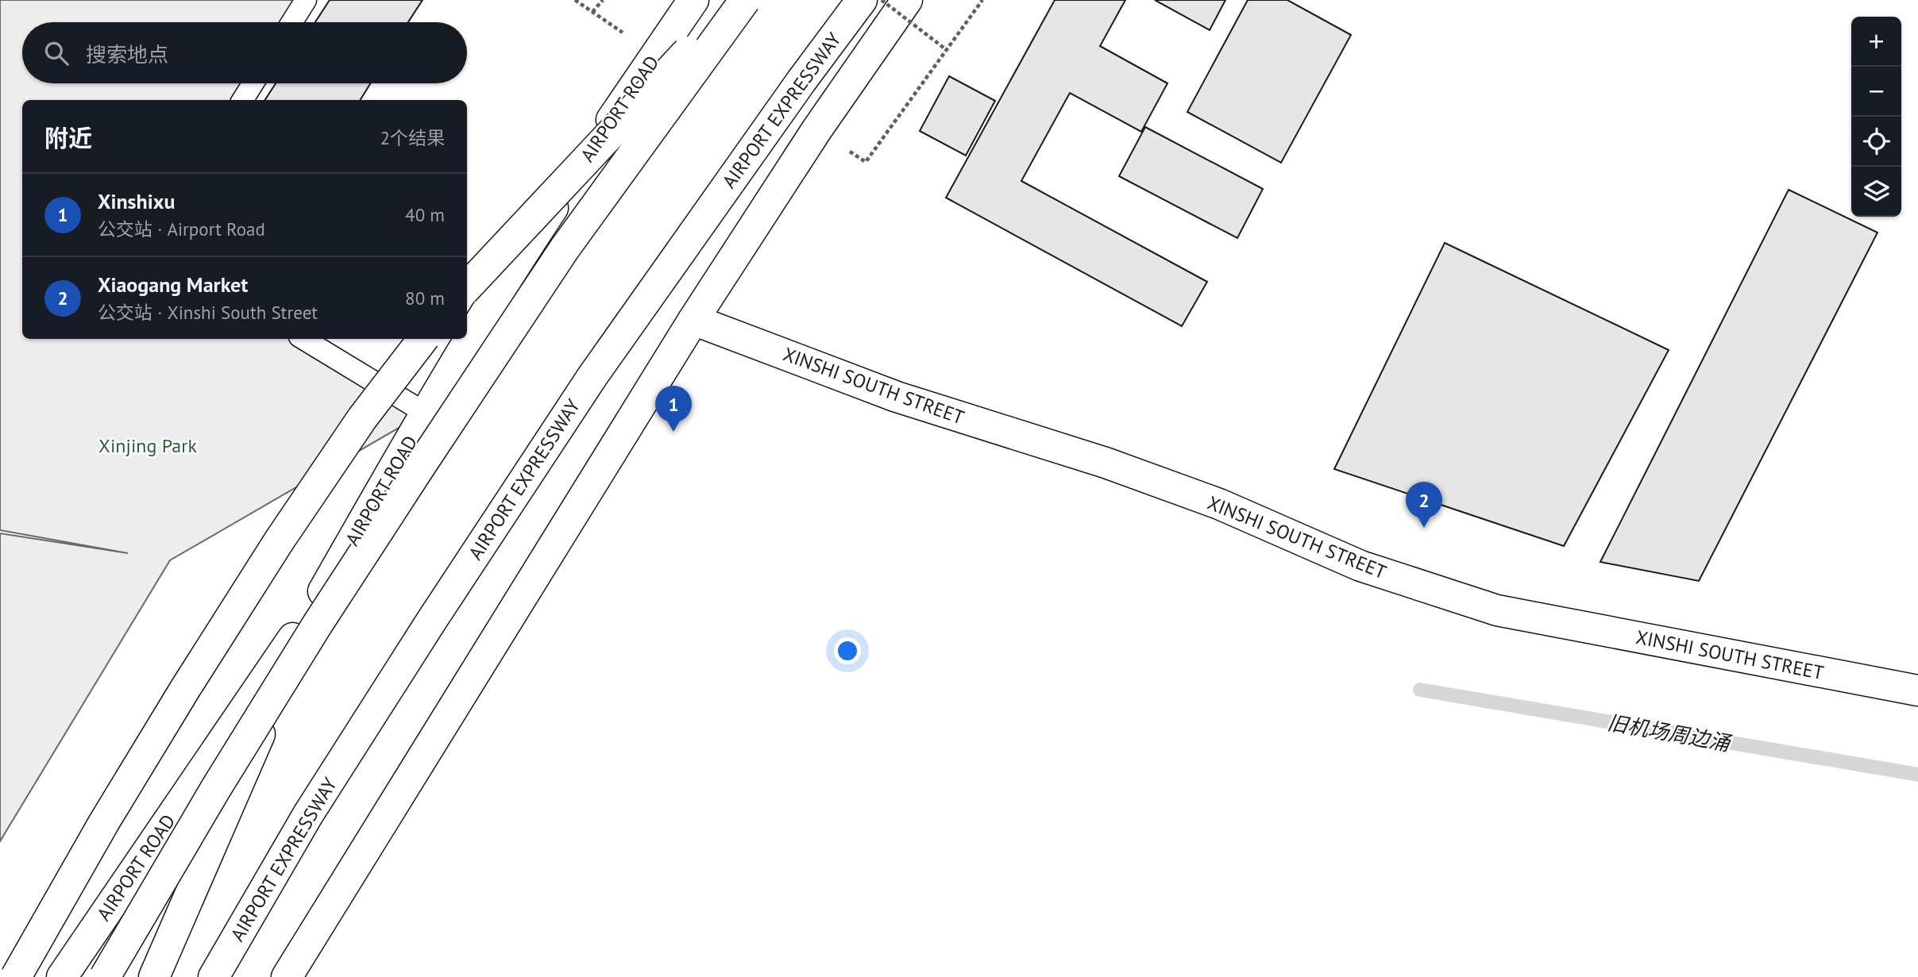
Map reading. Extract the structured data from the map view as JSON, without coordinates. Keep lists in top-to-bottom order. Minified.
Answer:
{"streets":{"main road":["AIRPORT ROAD","AIRPORT EXPRESSWAY","XINSHI SOUTH STREET"]},"water":["旧机场周边涌"],"parks":["Xinjing Park"],"page":{"map_buttons":["+","−"],"search":"搜索地点","heading":["附近","2个结果"],"list":[{"mark":"1","name":"Xinshixu","note":"公交站 · Airport Road","value":"40 m"},{"mark":"2","name":"Xiaogang Market","note":"公交站 · Xinshi South Street","value":"80 m"}],"pins":["1","2"]}}
